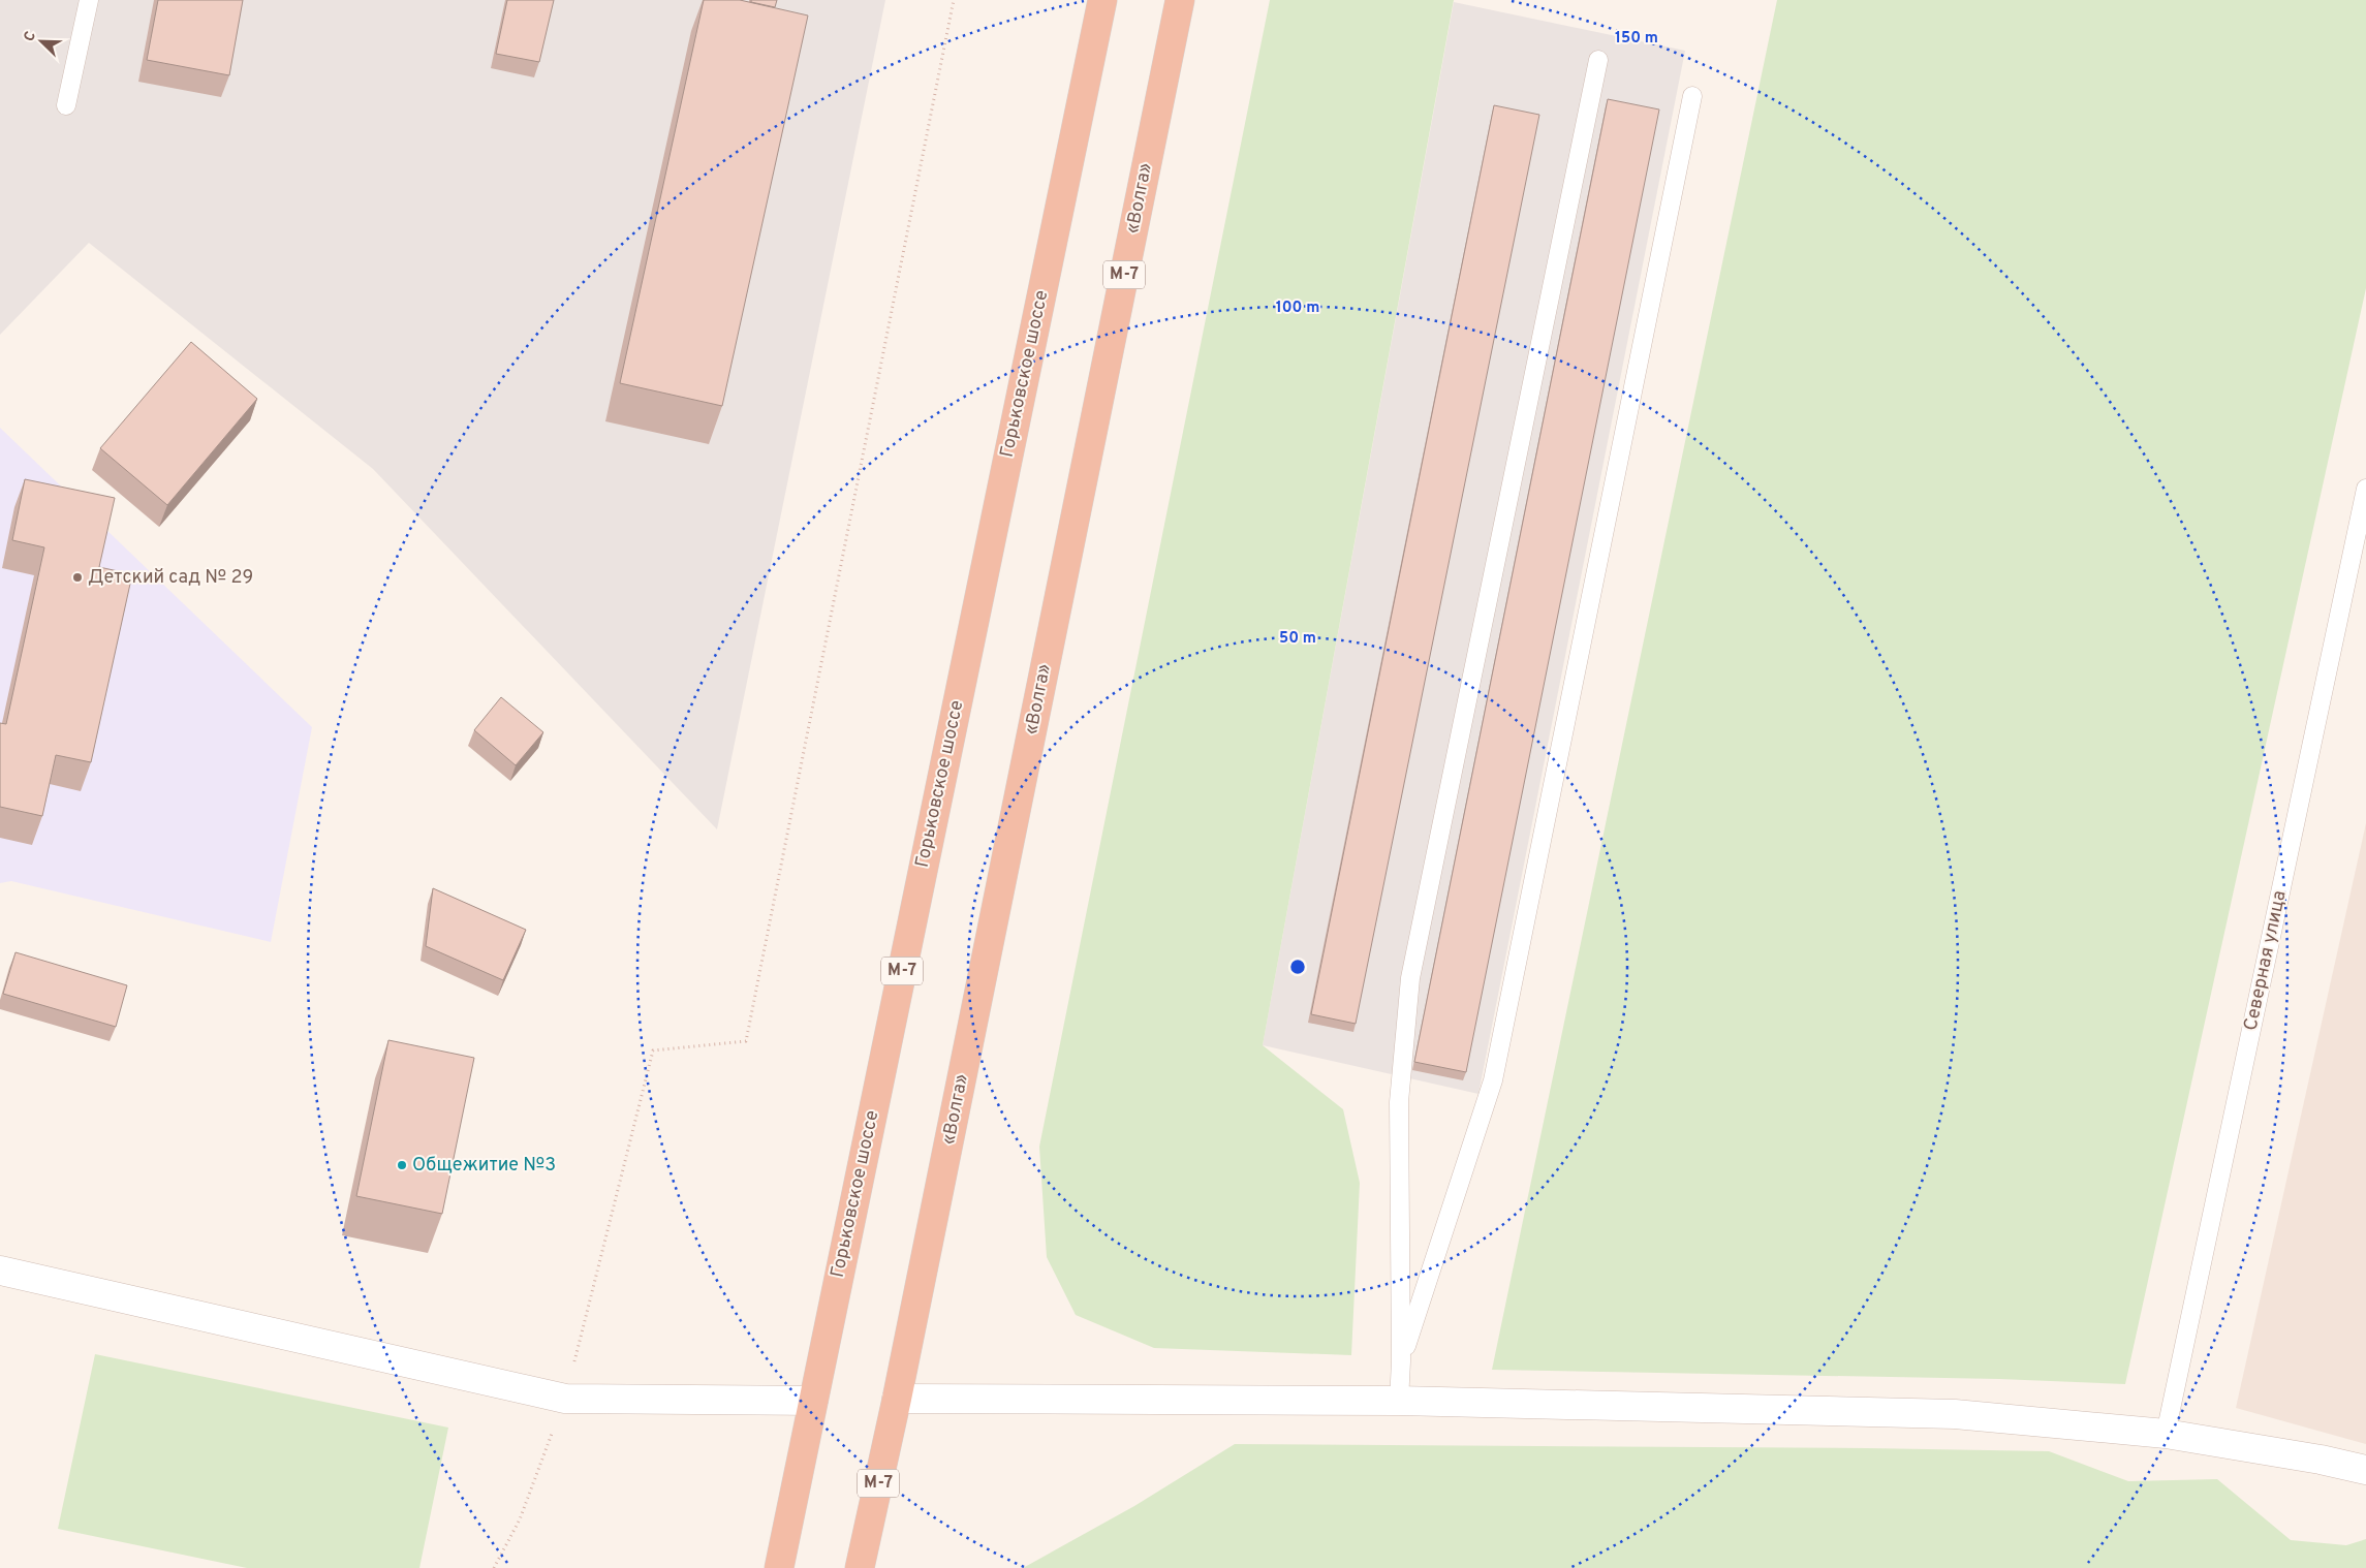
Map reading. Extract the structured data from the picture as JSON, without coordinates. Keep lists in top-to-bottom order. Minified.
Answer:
{"streets":{"highway":["«Волга»","М-7","Горьковское шоссе"],"lane":["Северная улица"]},"crossings":[["«Волга»","М-7"]],"places":["Детский сад № 29","Общежитие №3"],"north":"top left","rings":["150 m","100 m","50 m"]}
